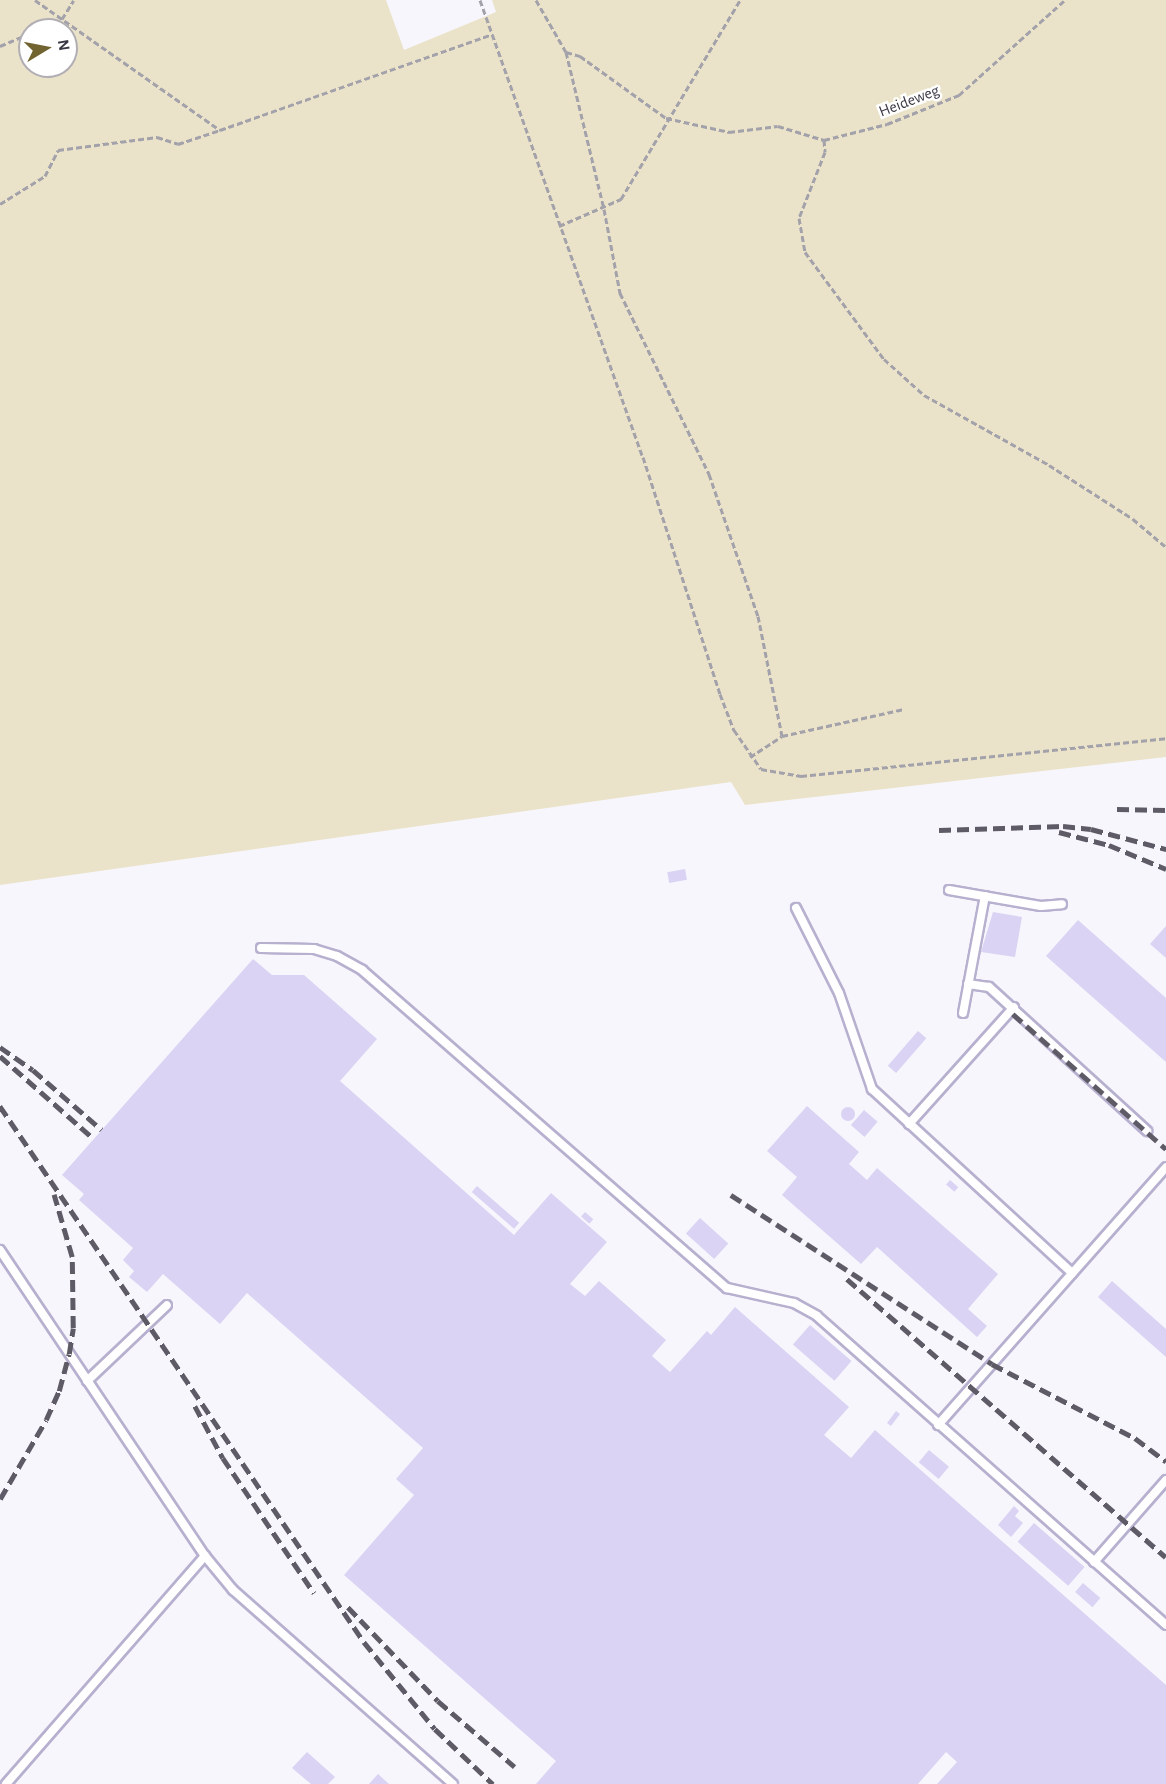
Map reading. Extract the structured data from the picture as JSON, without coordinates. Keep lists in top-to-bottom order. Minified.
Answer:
{"streets":{"path":["Heideweg"]},"north":"right"}
